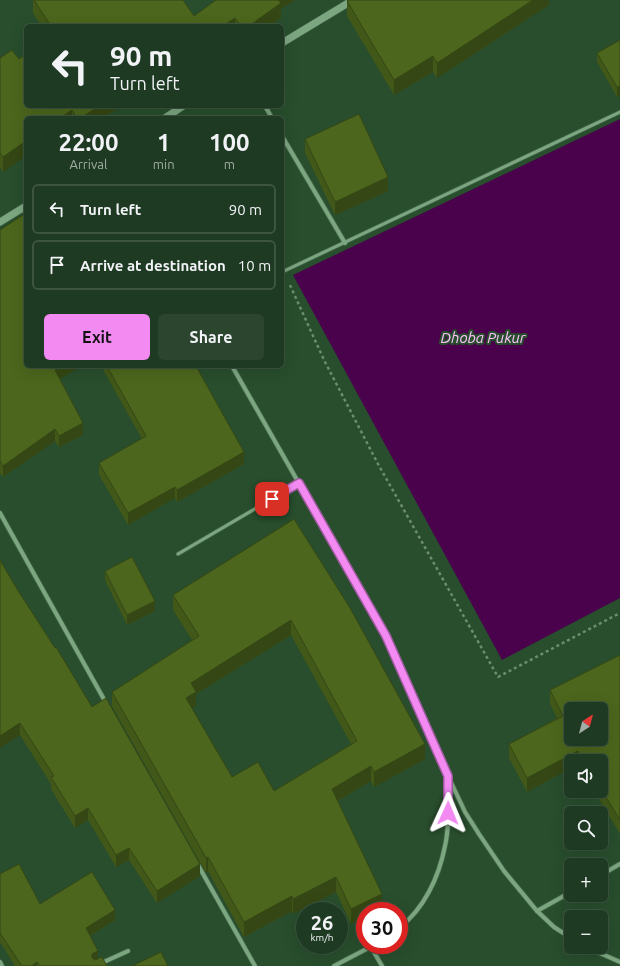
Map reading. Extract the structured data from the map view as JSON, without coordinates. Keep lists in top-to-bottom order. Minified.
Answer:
{"water":["Dhoba Pukur"],"north":"top right","page":{"turn":["90 m","Turn left"],"eta":["22:00","Arrival","1","min","100","m"],"list":[{"name":"Turn left","value":"90 m"},{"name":"Arrive at destination","value":"10 m"}],"buttons":["Exit","Share"],"map_buttons":["+","−"],"speed":"26 km/h","limit":"30"}}
